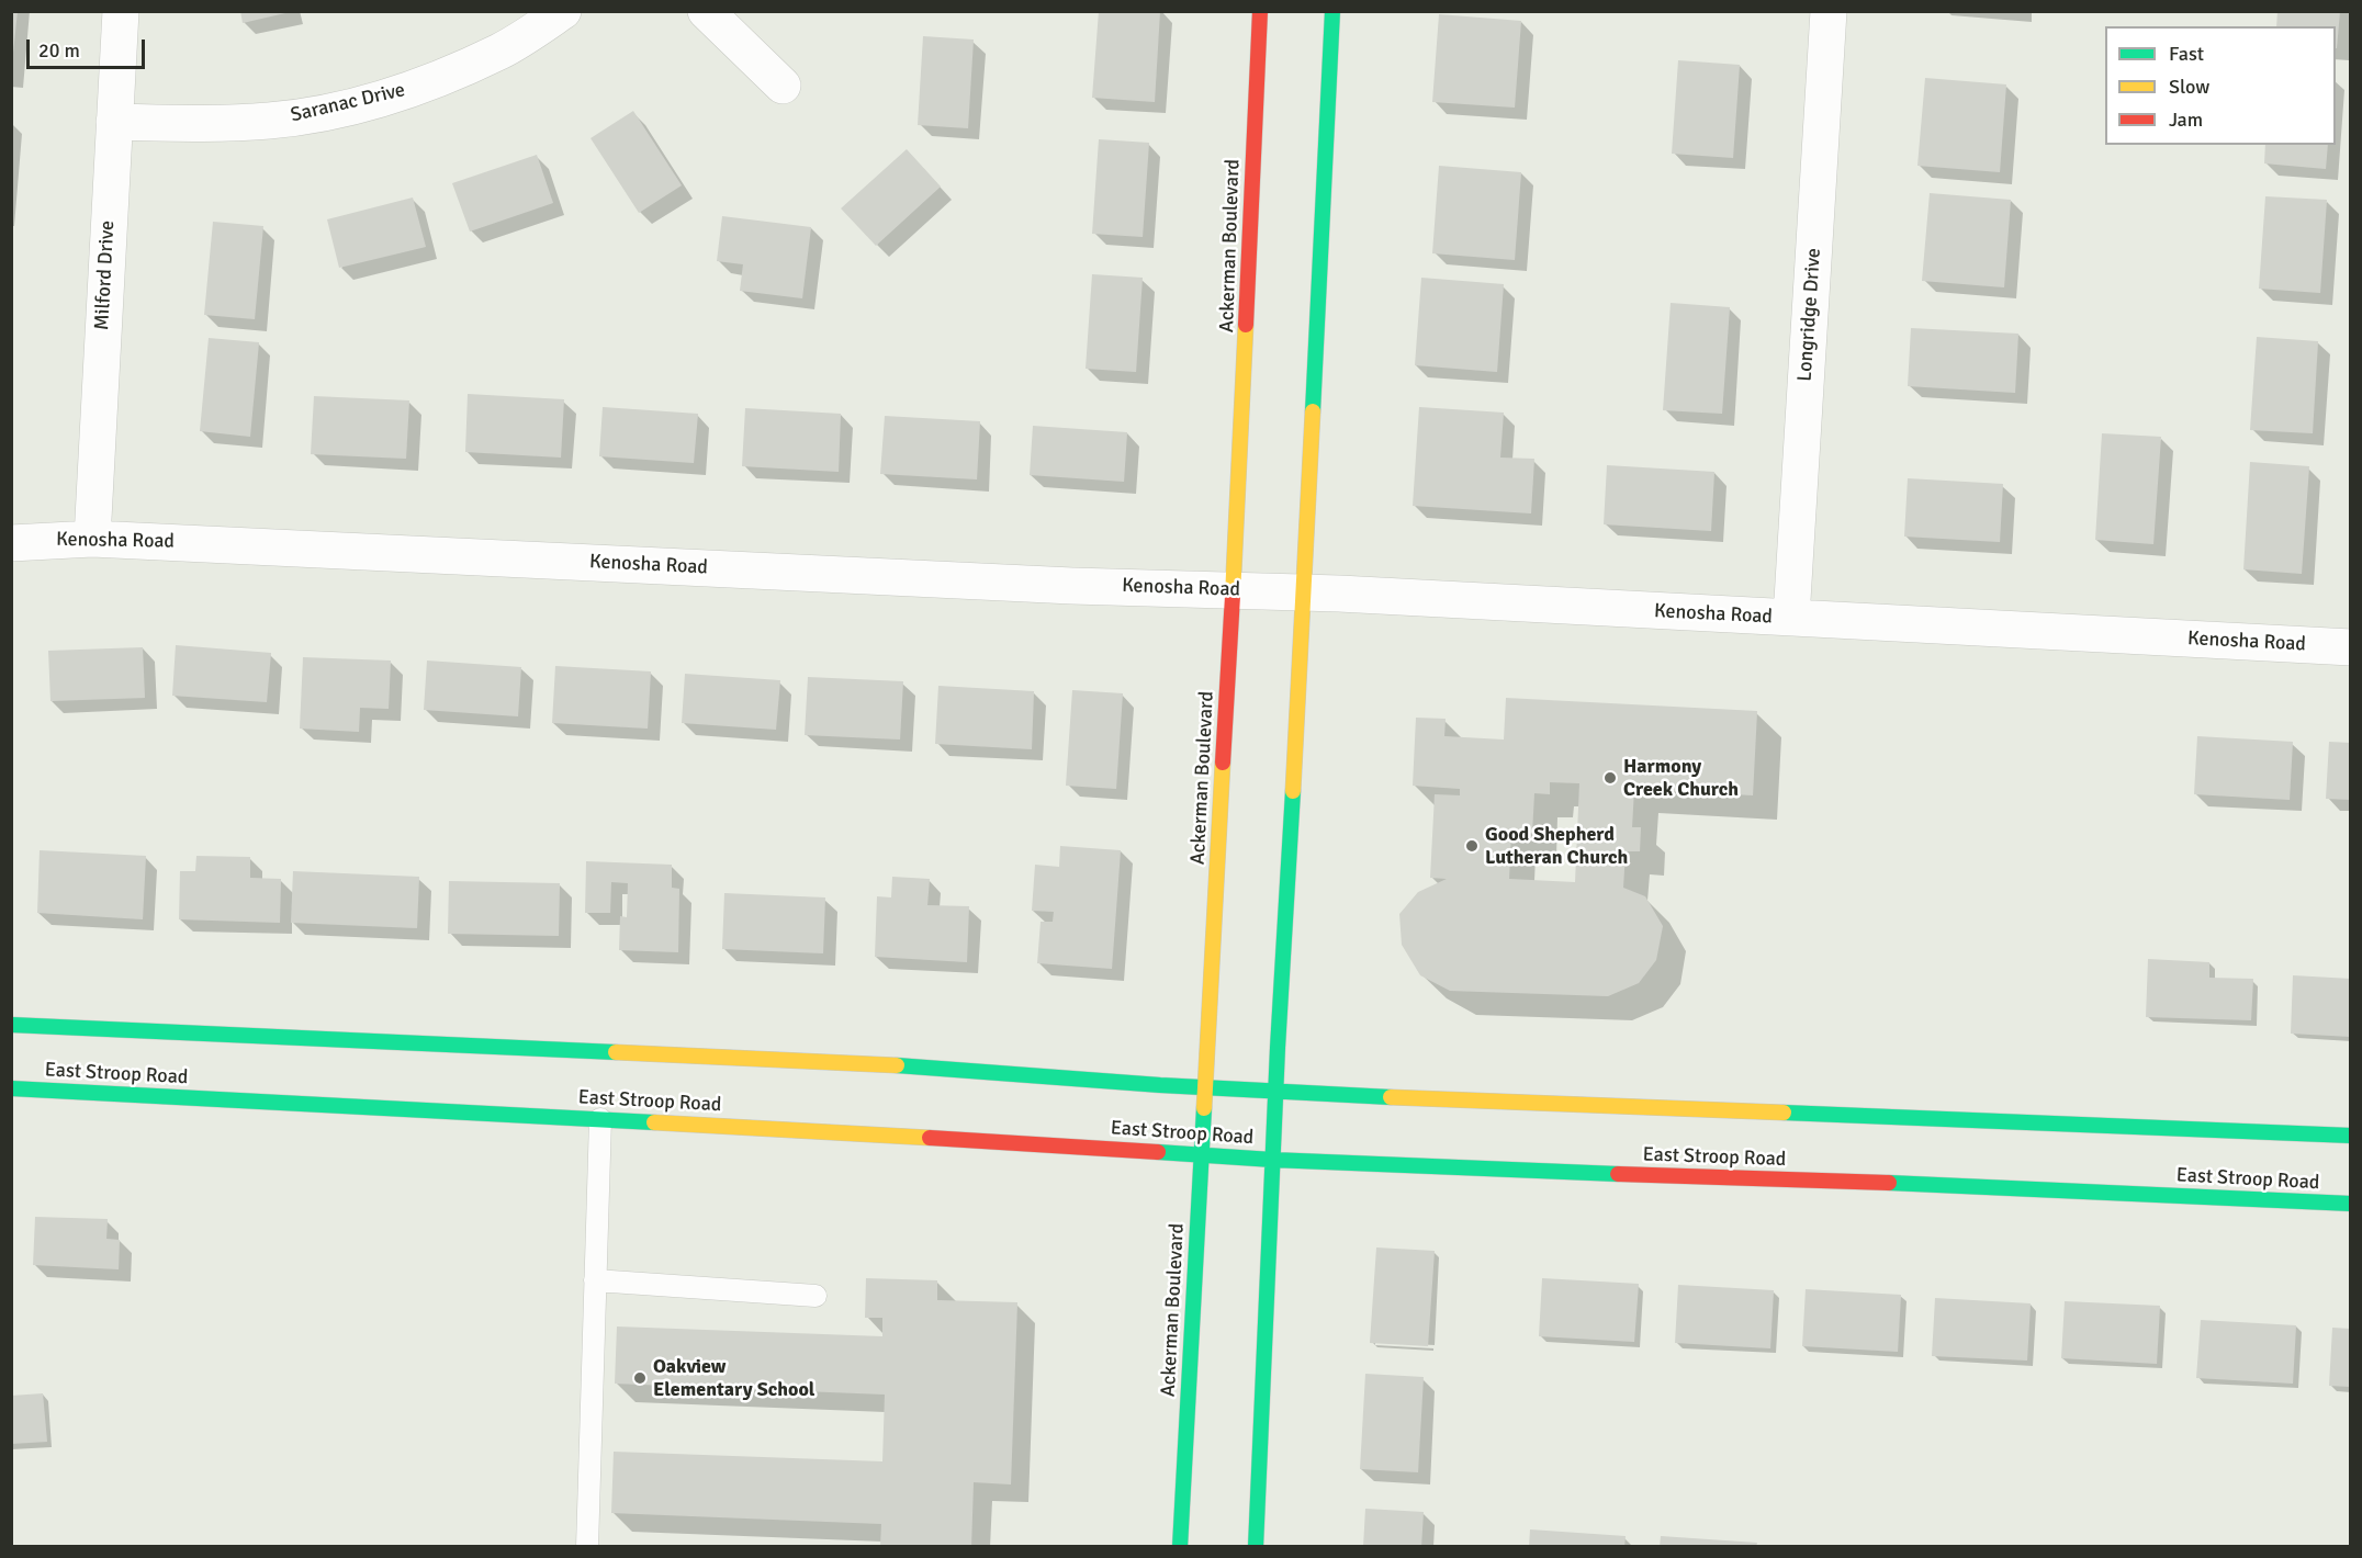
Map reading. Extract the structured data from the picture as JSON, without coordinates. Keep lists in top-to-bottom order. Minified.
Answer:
{"streets":{"main road":["Ackerman Boulevard","East Stroop Road"],"street":["Saranac Drive","Milford Drive","Longridge Drive","Kenosha Road"]},"crossings":[["Saranac Drive","Milford Drive"],["Ackerman Boulevard","Kenosha Road"],["Ackerman Boulevard","East Stroop Road"],["Milford Drive","Kenosha Road"],["Longridge Drive","Kenosha Road"]],"places":["Harmony Creek Church","Good Shepherd Lutheran Church","Oakview Elementary School"],"legend":["Fast","Slow","Jam"],"scale_bar":"20 m"}
